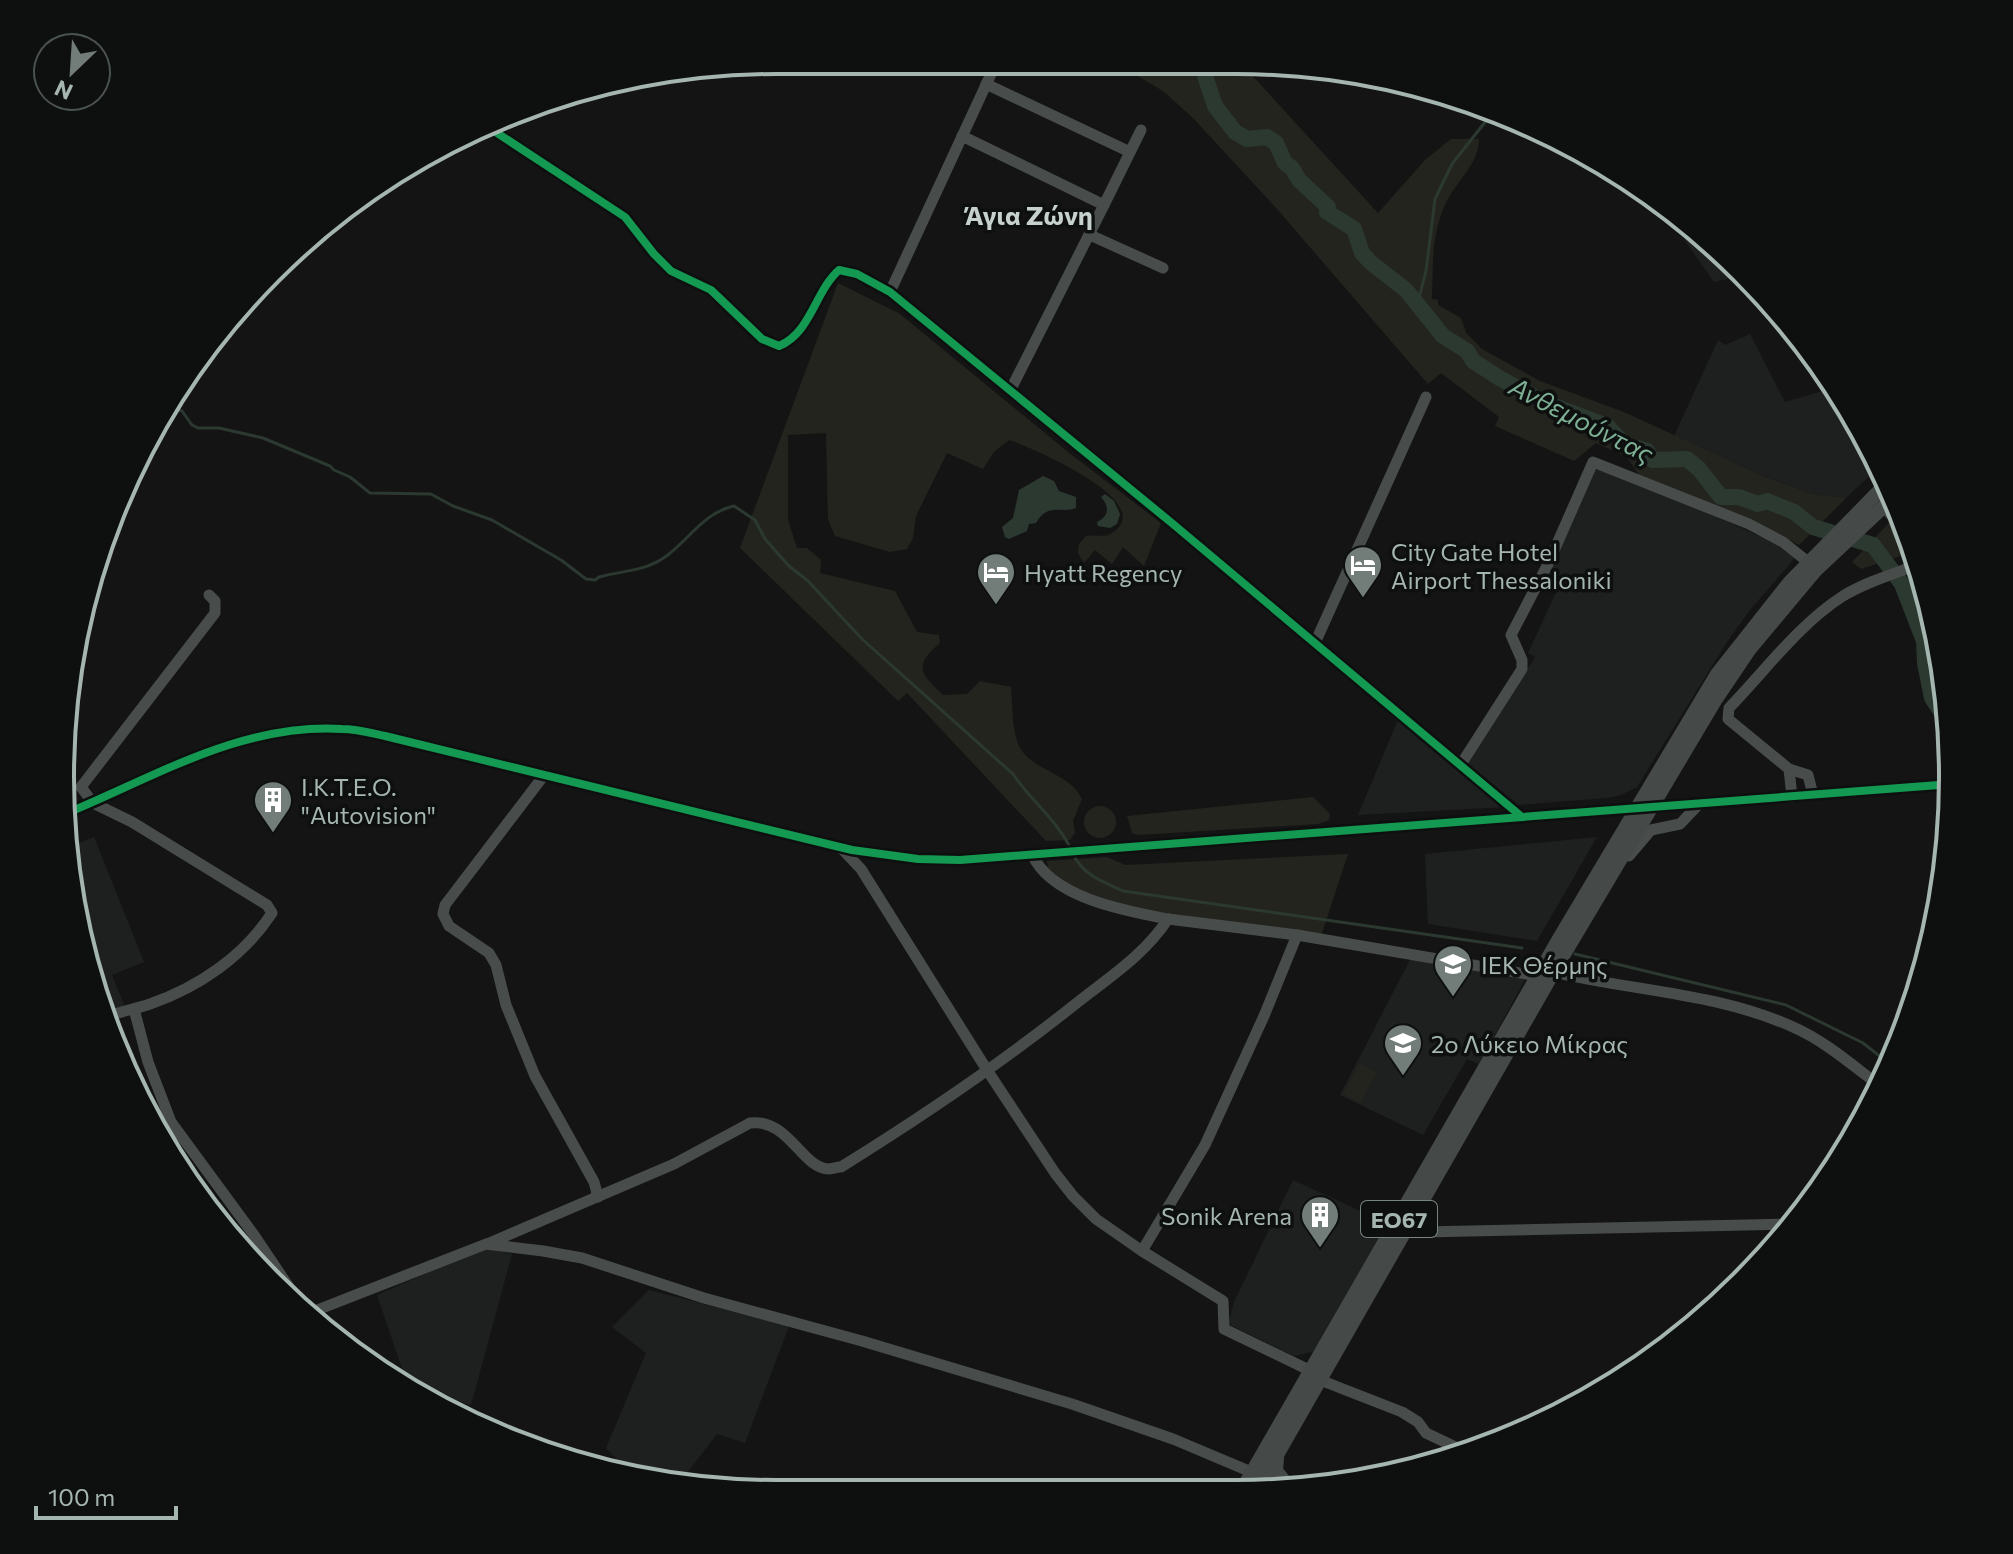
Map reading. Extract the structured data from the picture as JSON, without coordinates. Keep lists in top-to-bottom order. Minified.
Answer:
{"streets":{"main road":["ΕΟ67"]},"districts":["Άγια Ζώνη"],"water":["Ανθεμούντας"],"places":{"hotel":["City Gate Hotel Airport Thessaloniki","Hyatt Regency"],"building":["I.Κ.Τ.Ε.Ο. \"Autovision\"","Sonik Arena"],"school or university":["ΙΕΚ Θέρμης","2ο Λύκειο Μίκρας"]},"scale_bar":"100 m","north":"bottom left"}
